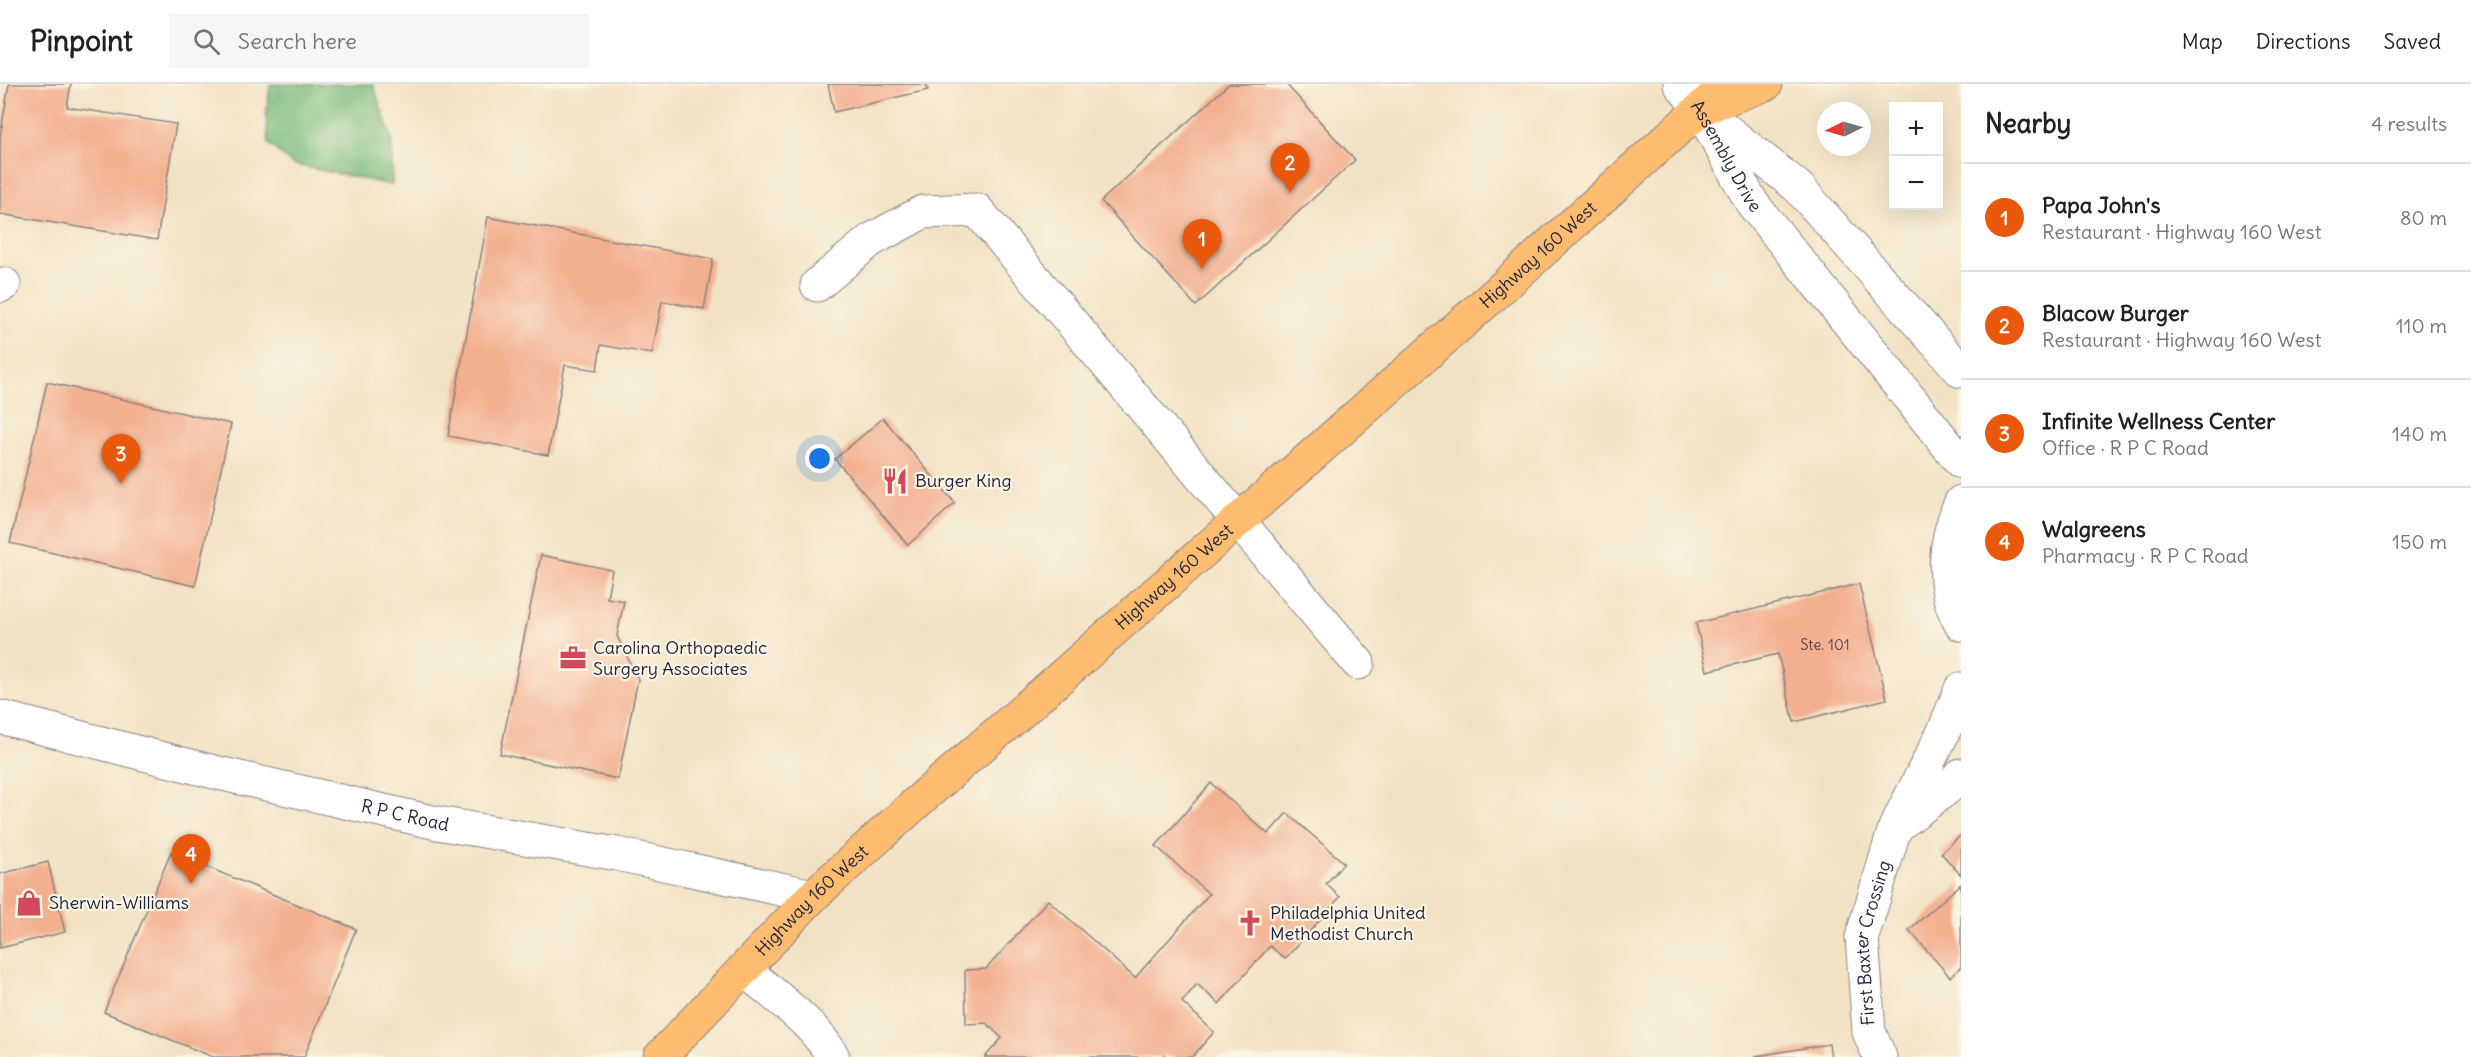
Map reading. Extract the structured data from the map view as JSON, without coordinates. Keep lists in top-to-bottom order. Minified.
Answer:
{"streets":{"main road":["Highway 160 West"],"street":["Assembly Drive","R P C Road","First Baxter Crossing"]},"crossings":[["Assembly Drive","Highway 160 West"],["Highway 160 West","R P C Road"]],"places":{"restaurant":["Burger King"],"office":["Carolina Orthopaedic Surgery Associates"],"shop":["Sherwin-Williams"],"church":["Philadelphia United Methodist Church"]},"house_numbers":["Ste. 101"],"north":"left","page":{"header":"Pinpoint","search":"Search here","nav":["Map","Directions","Saved"],"heading":["Nearby","4 results"],"map_buttons":["+","−"],"pins":["2","1","3","4"],"list":[{"mark":"1","name":"Papa John's","note":"Restaurant · Highway 160 West","value":"80 m"},{"mark":"2","name":"Blacow Burger","note":"Restaurant · Highway 160 West","value":"110 m"},{"mark":"3","name":"Infinite Wellness Center","note":"Office · R P C Road","value":"140 m"},{"mark":"4","name":"Walgreens","note":"Pharmacy · R P C Road","value":"150 m"}]}}
